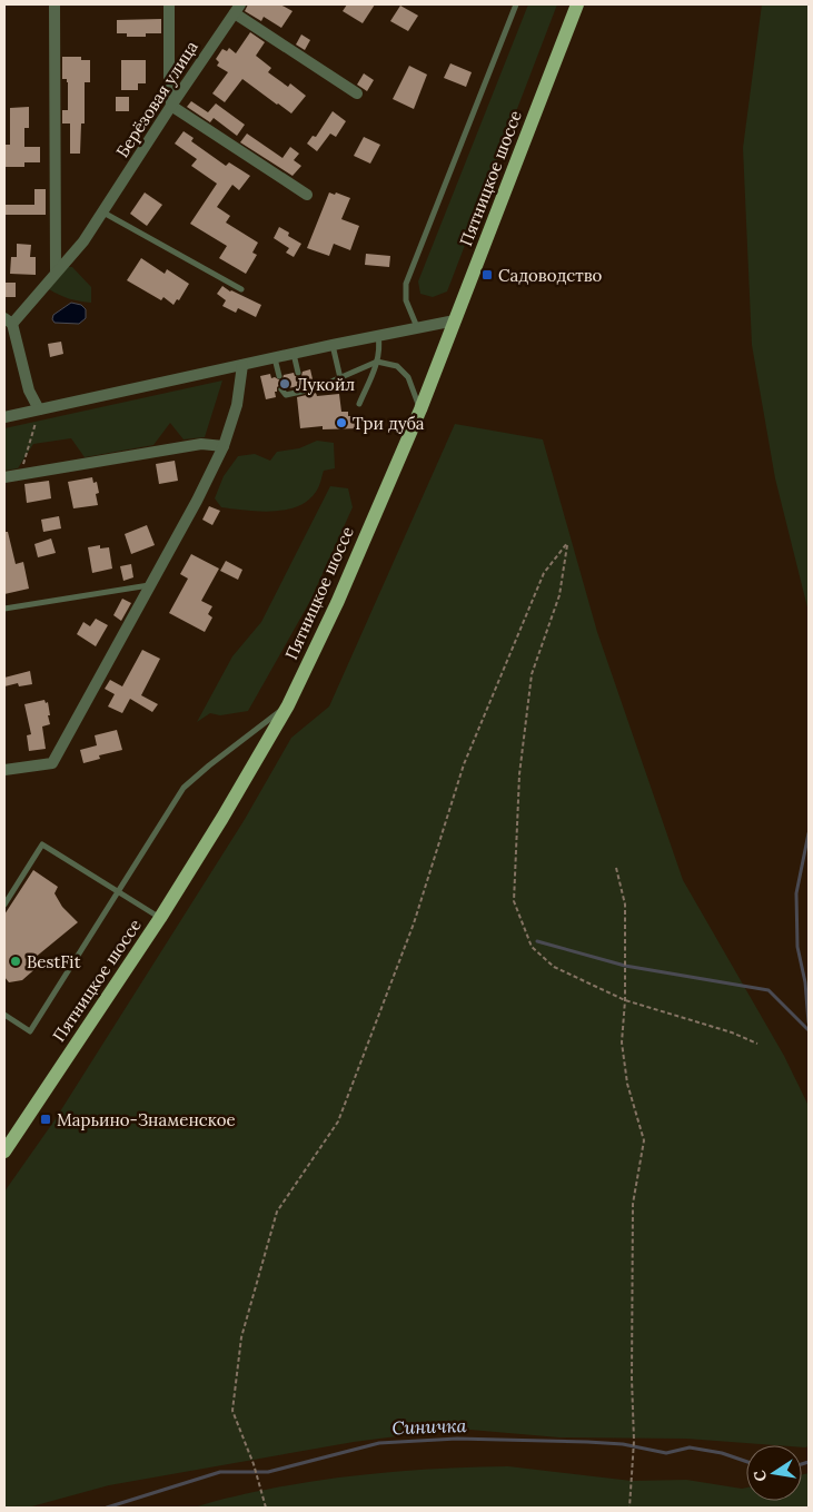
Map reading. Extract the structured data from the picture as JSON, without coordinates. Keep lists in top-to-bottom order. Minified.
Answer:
{"streets":{"main road":["Пятницкое шоссе"],"street":["Берёзовая улица"]},"water":["Синичка"],"places":{"transit":["Садоводство","Марьино-Знаменское"],"other":["Лукойл","Три дуба","BestFit"]},"north":"left"}
